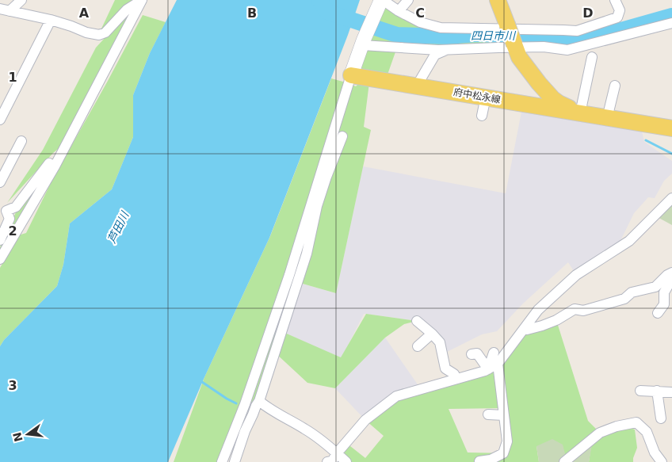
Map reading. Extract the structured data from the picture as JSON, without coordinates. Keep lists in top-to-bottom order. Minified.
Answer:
{"streets":{"main road":["府中松永線"]},"water":["四日市川","芦田川"],"north":"left","grid":{"columns":["A","B","C","D"],"rows":["1","2","3"]}}
